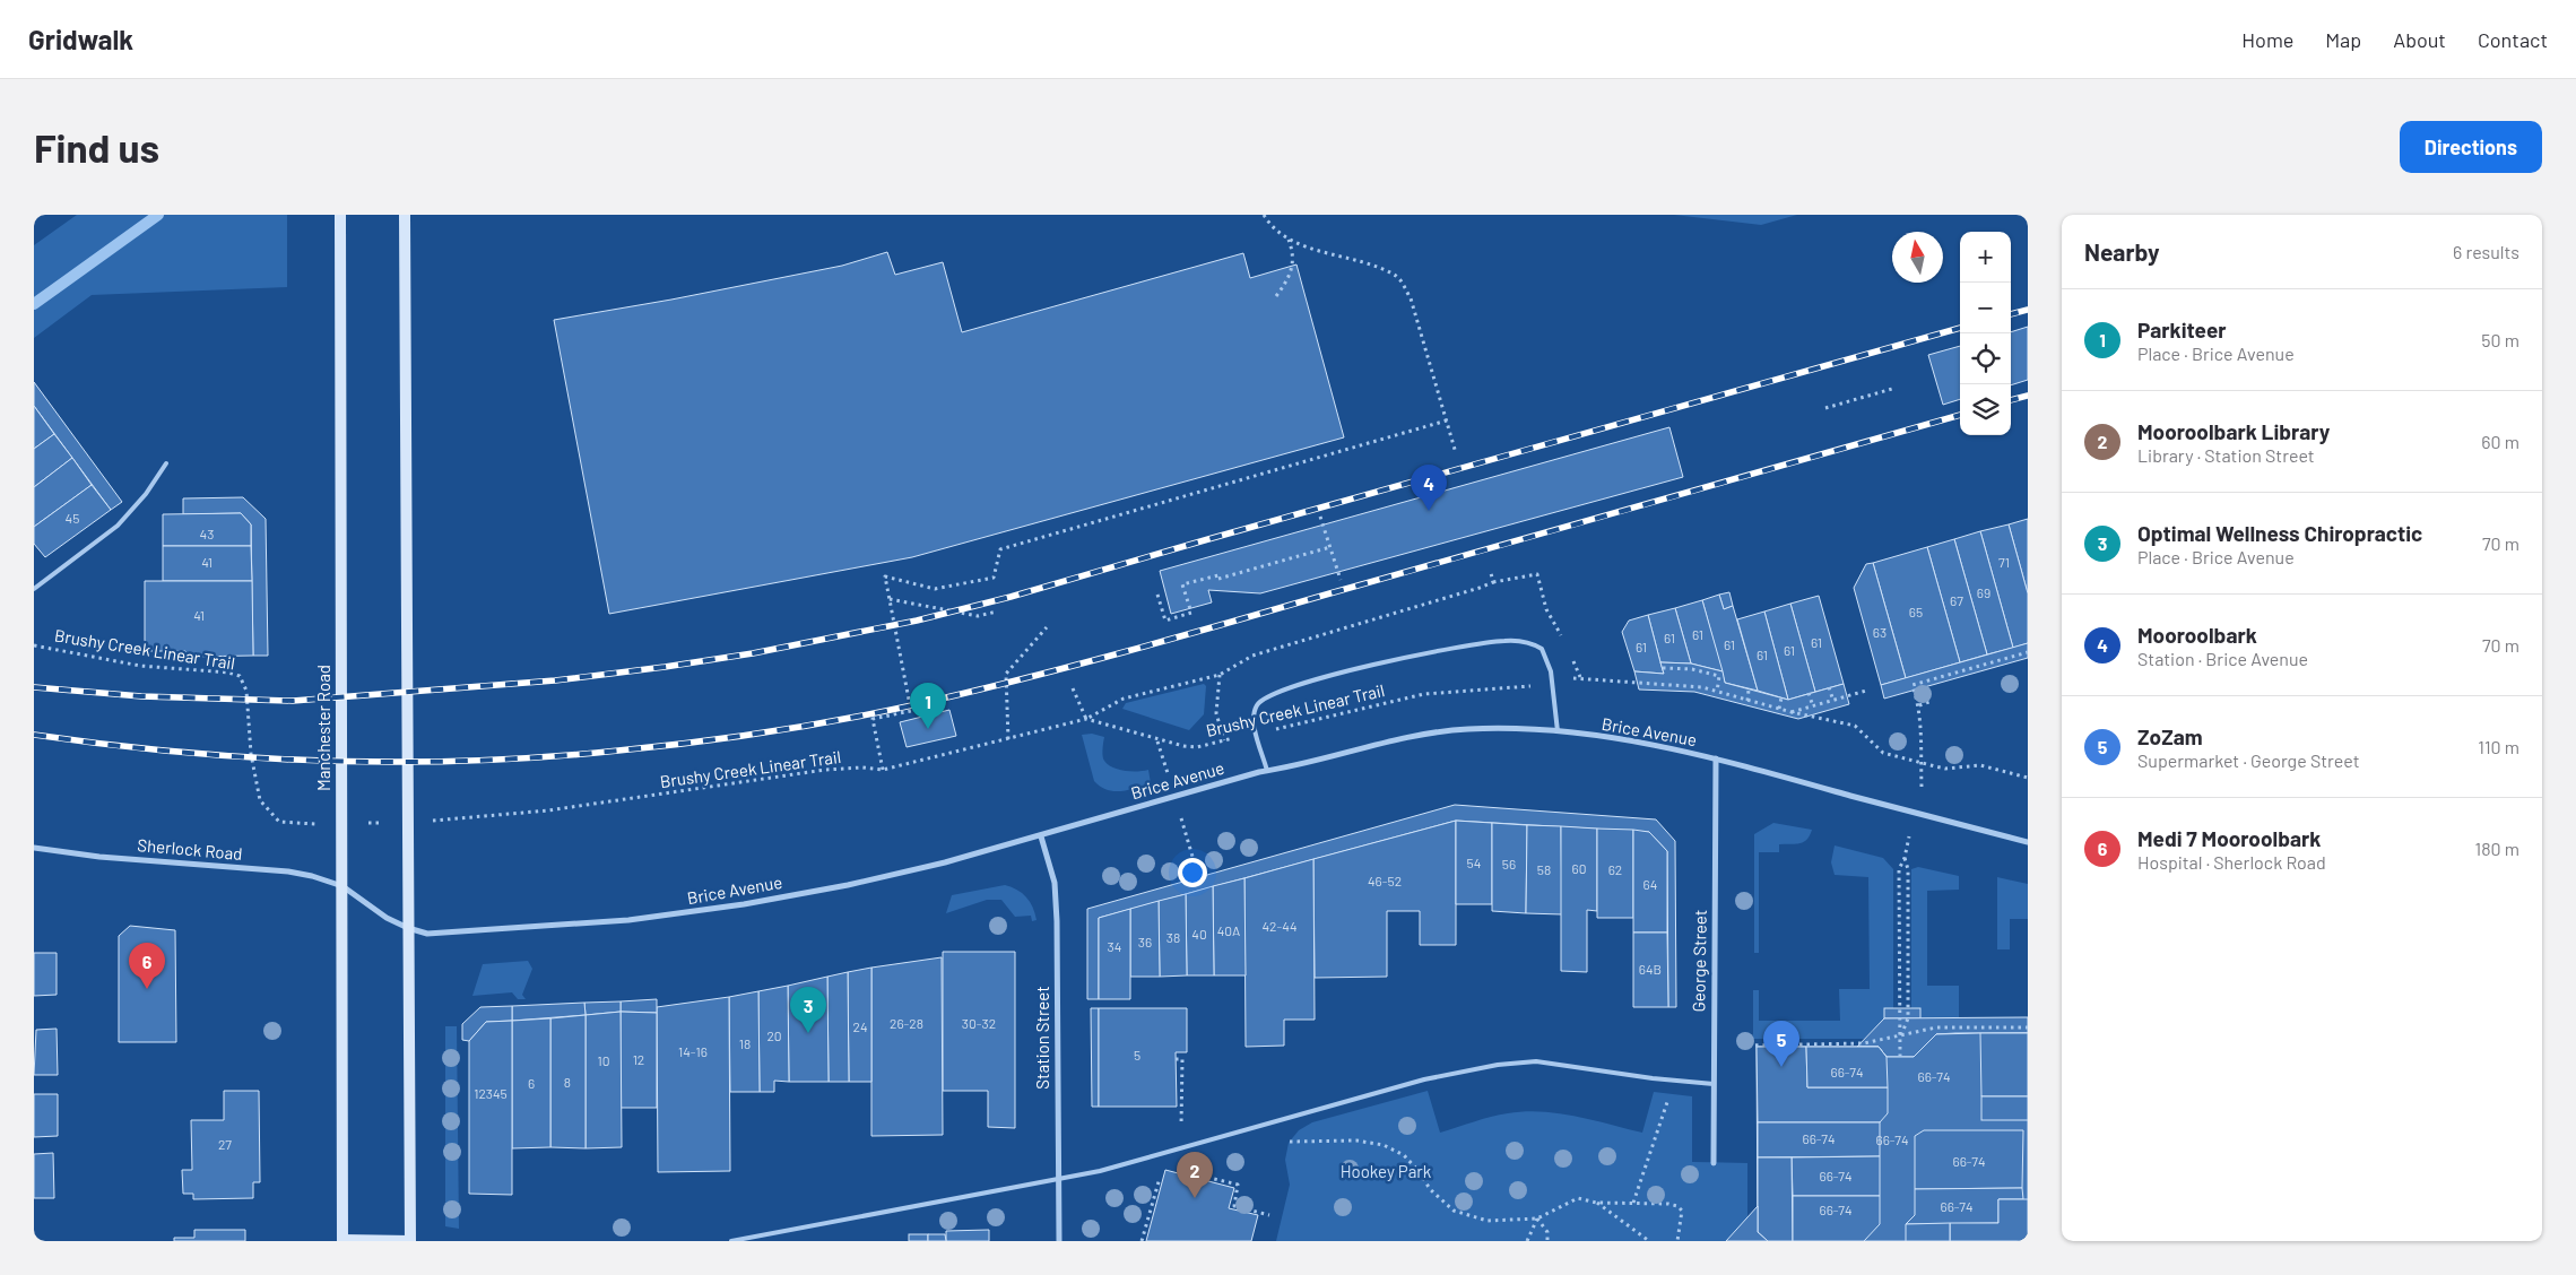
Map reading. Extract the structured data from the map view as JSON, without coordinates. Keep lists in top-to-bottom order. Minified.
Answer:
{"streets":{"main road":["Manchester Road"],"street":["Brice Avenue","Sherlock Road","George Street","Station Street"],"path":["Brushy Creek Linear Trail"]},"crossings":[["Brushy Creek Linear Trail","Manchester Road"],["Manchester Road","Brice Avenue"],["Manchester Road","Sherlock Road"],["Brice Avenue","Sherlock Road"],["Brice Avenue","George Street"],["Brice Avenue","Station Street"]],"parks":["Hookey Park"],"house_numbers":["45","43","41","71","69","67","65","41","63","61","61","61","61","61","61","61","54","56","60","58","62","46-52","64","42-44","40A","40","38","36","34","64B","26-28","30-32","24","20","18","14-16","5","12","10","66-74","66-74","8","6","12345","66-74","66-74","27","66-74","66-74","66-74","66-74"],"north":"top","page":{"header":"Gridwalk","nav":["Home","Map","About","Contact"],"buttons":"Directions","title":"Find us","heading":["Nearby","6 results"],"map_buttons":["+","−"],"list":[{"mark":"1","name":"Parkiteer","note":"Place · Brice Avenue","value":"50 m"},{"mark":"2","name":"Mooroolbark Library","note":"Library · Station Street","value":"60 m"},{"mark":"3","name":"Optimal Wellness Chiropractic","note":"Place · Brice Avenue","value":"70 m"},{"mark":"4","name":"Mooroolbark","note":"Station · Brice Avenue","value":"70 m"},{"mark":"5","name":"ZoZam","note":"Supermarket · George Street","value":"110 m"},{"mark":"6","name":"Medi 7 Mooroolbark","note":"Hospital · Sherlock Road","value":"180 m"}],"pins":["4","1","6","3","5","2"]}}
